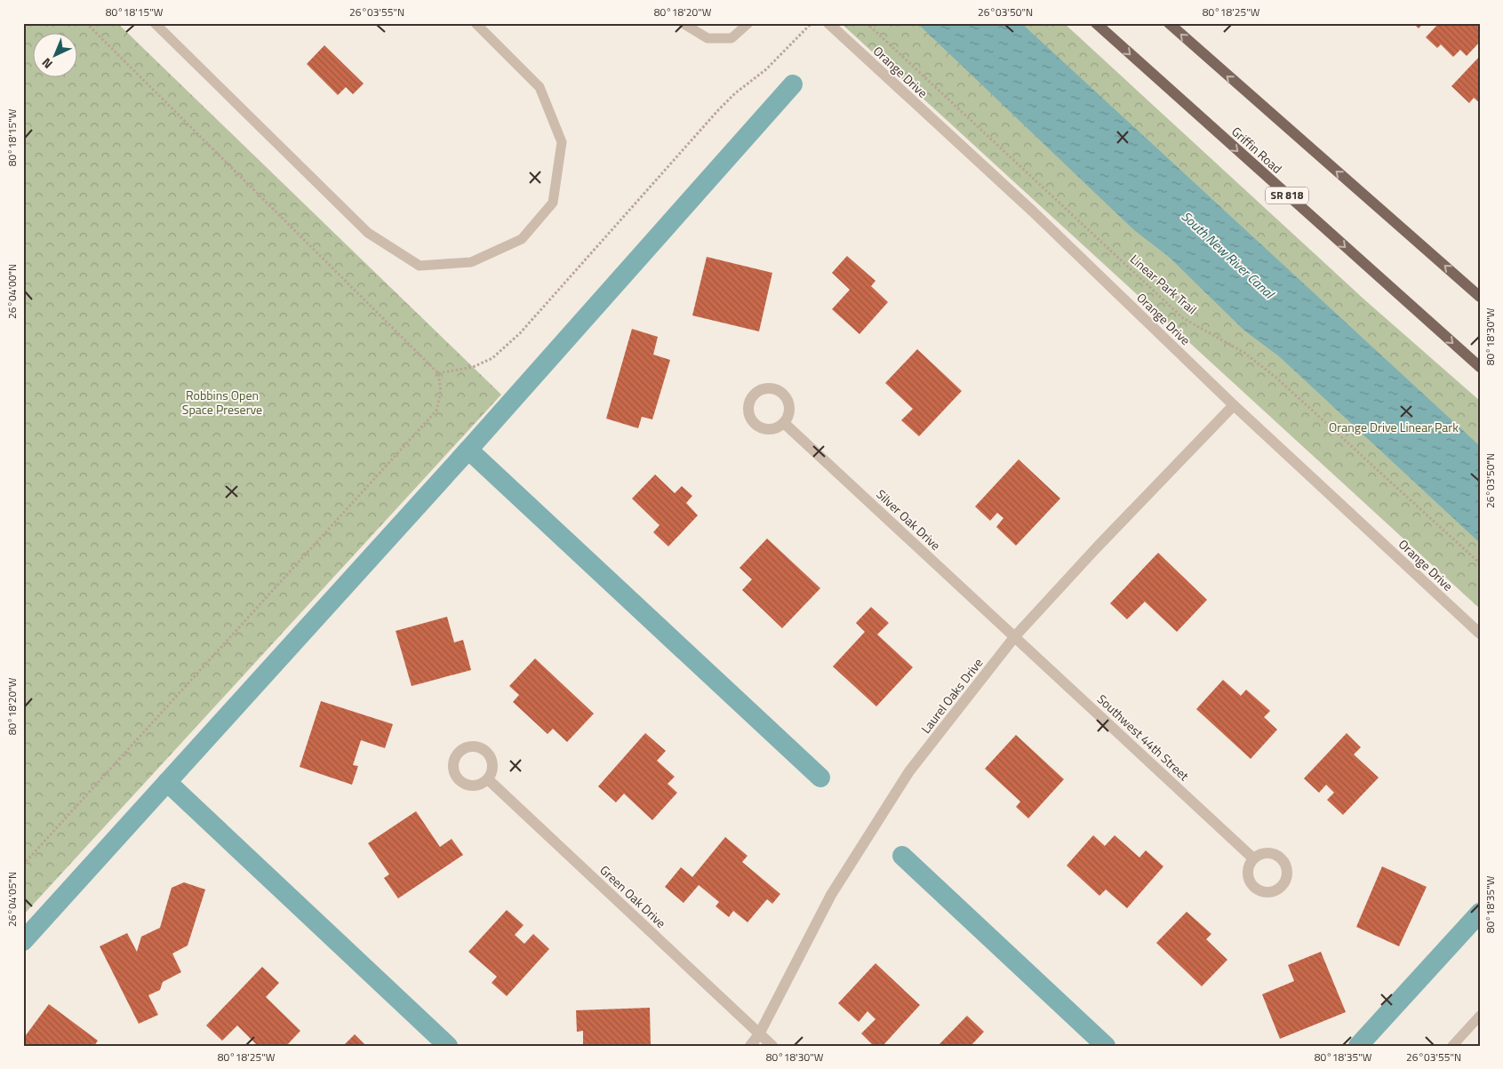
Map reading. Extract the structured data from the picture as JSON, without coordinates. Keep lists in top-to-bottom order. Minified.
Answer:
{"streets":{"main road":["Griffin Road","SR 818"],"street":["Orange Drive","Silver Oak Drive","Laurel Oaks Drive","Southwest 44th Street","Green Oak Drive"],"path":["Linear Park Trail"]},"crossings":[["Orange Drive","Laurel Oaks Drive"],["Silver Oak Drive","Laurel Oaks Drive"],["Silver Oak Drive","Southwest 44th Street"],["Laurel Oaks Drive","Southwest 44th Street"],["Laurel Oaks Drive","Green Oak Drive"]],"water":["South New River Canal"],"parks":["Robbins Open Space Preserve","Orange Drive Linear Park"],"north":"bottom left","coordinates":["80°18'15\"W","26°03'55\"N","80°18'20\"W","26°03'50\"N","80°18'25\"W","26°04'00\"N","80°18'30\"W","26°04'05\"N","80°18'35\"W"]}
